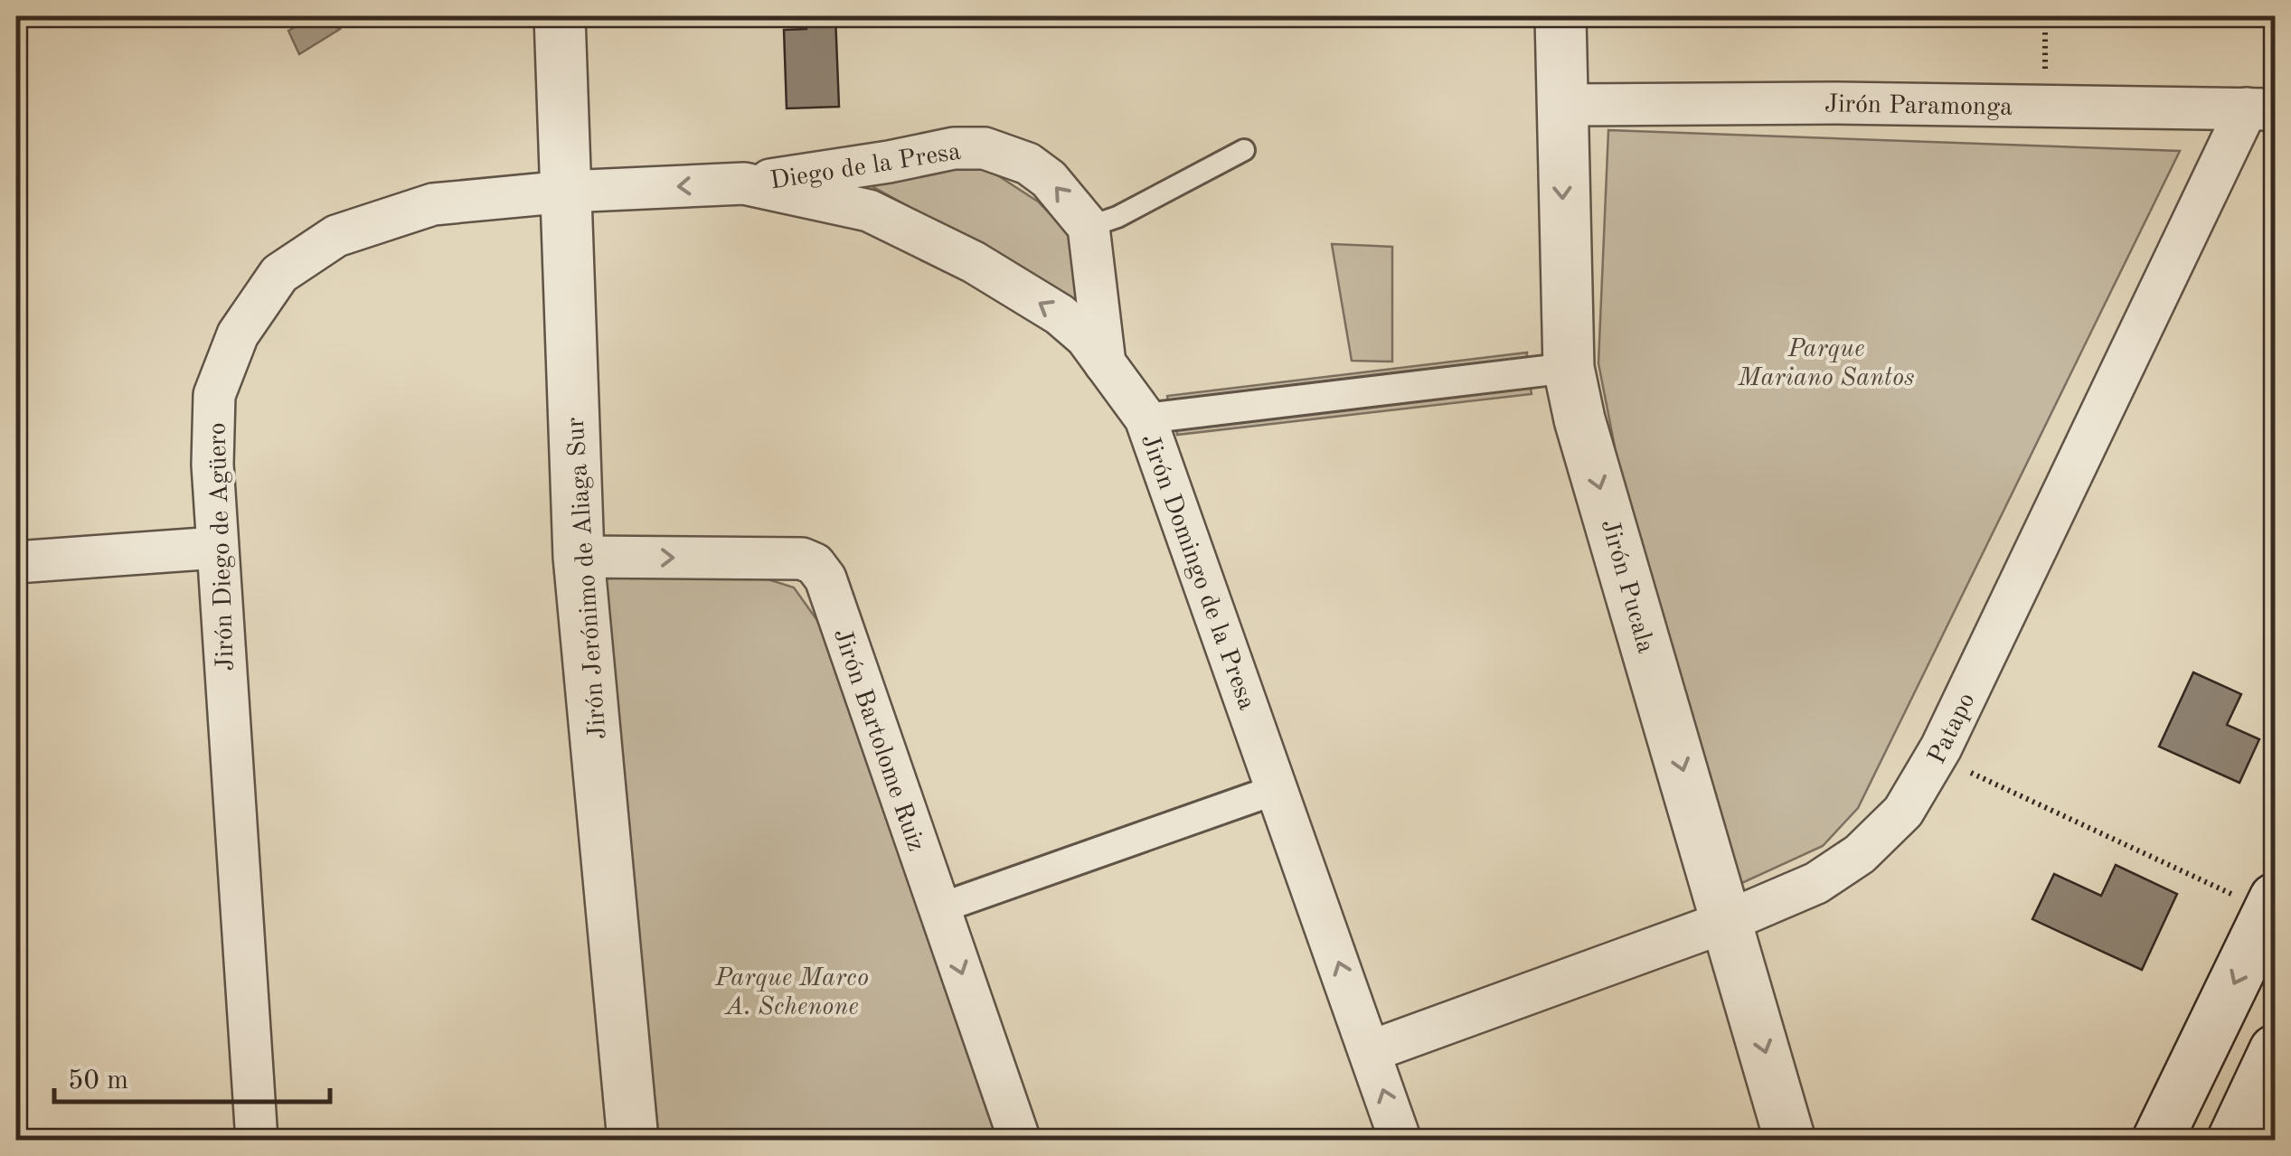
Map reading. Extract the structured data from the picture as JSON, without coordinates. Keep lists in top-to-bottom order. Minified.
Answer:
{"streets":{"street":["Jirón Paramonga","Diego de la Presa","Jirón Diego de Agüero","Jirón Domingo de la Presa","Jirón Jerónimo de Aliaga Sur","Jirón Pucala","Patapo","Jirón Bartolome Ruiz"]},"crossings":[["Jirón Paramonga","Jirón Pucala"],["Jirón Paramonga","Patapo"],["Diego de la Presa","Jirón Domingo de la Presa"],["Jirón Diego de Agüero","Jirón Domingo de la Presa"],["Jirón Diego de Agüero","Jirón Jerónimo de Aliaga Sur"],["Jirón Domingo de la Presa","Jirón Jerónimo de Aliaga Sur"],["Jirón Domingo de la Presa","Patapo"],["Jirón Jerónimo de Aliaga Sur","Jirón Bartolome Ruiz"],["Jirón Pucala","Patapo"]],"one_way":["Diego de la Presa","Jirón Domingo de la Presa","Jirón Pucala","Jirón Bartolome Ruiz"],"parks":["Parque Mariano Santos","Parque Marco A. Schenone"],"scale_bar":"50 m"}
